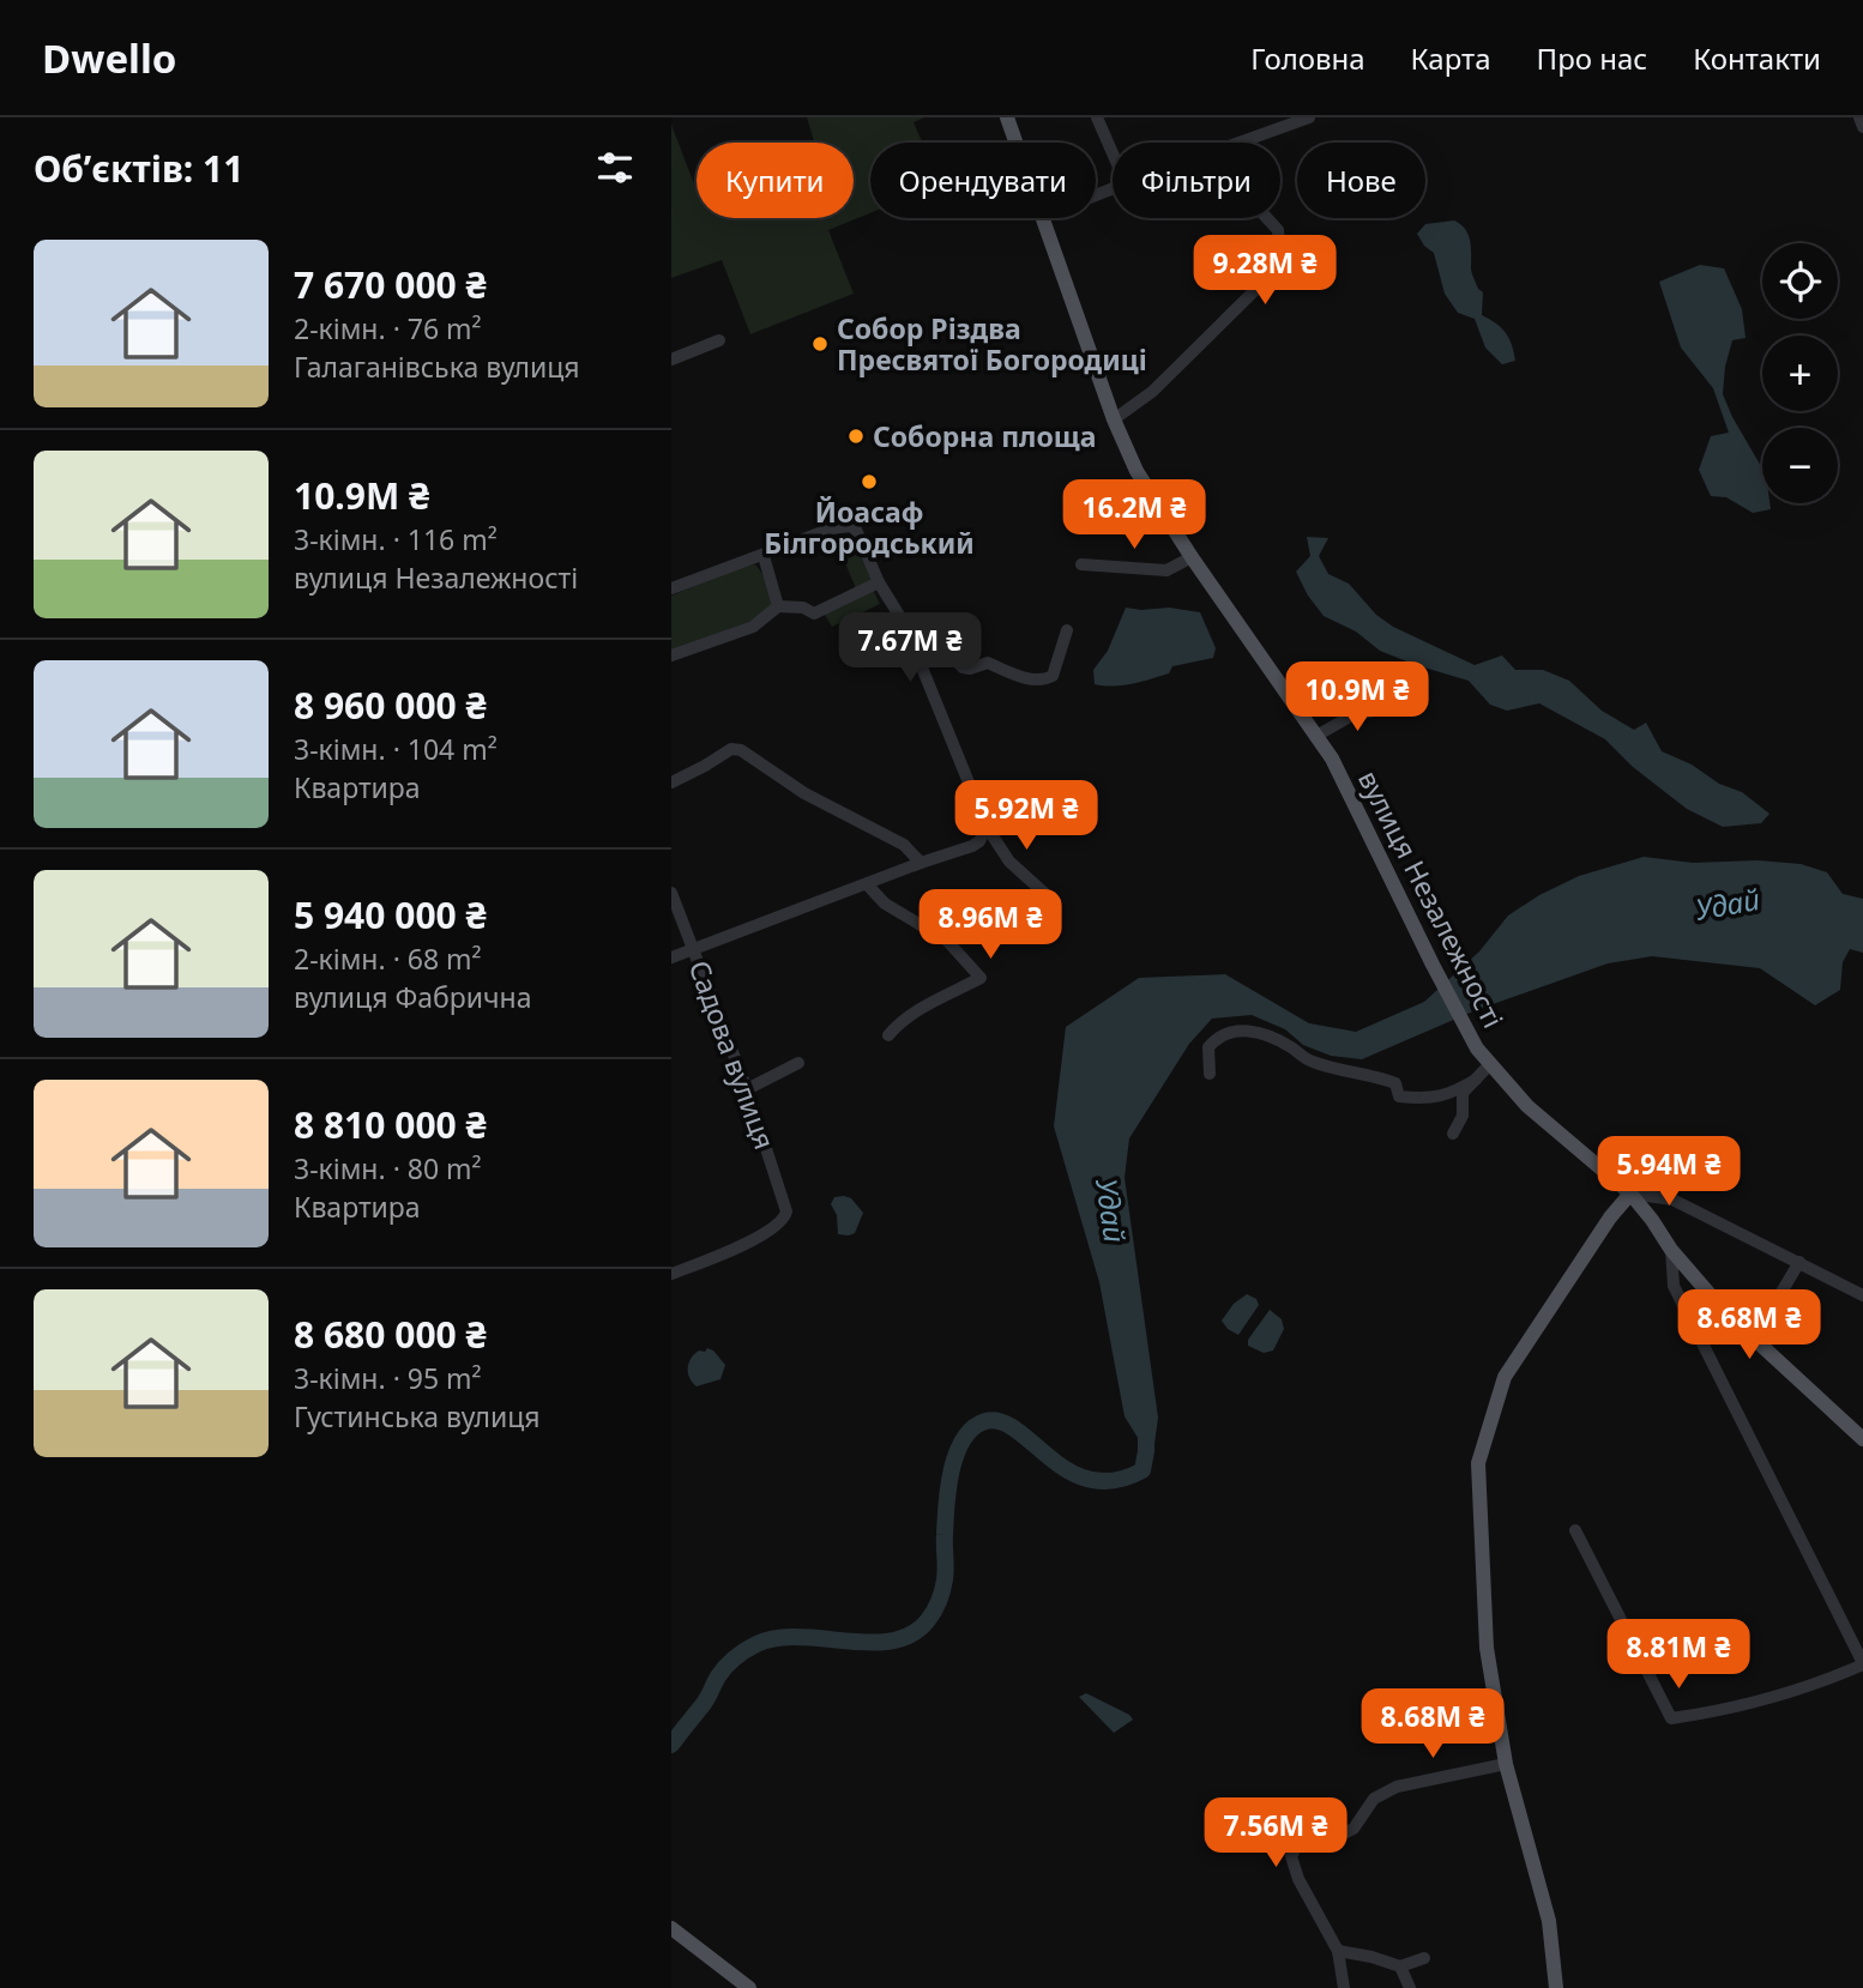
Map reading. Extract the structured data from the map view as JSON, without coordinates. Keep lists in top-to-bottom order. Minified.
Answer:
{"streets":{"main road":["вулиця Незалежності"],"street":["Садова вулиця"]},"water":["Удай"],"places":["Собор Різдва Пресвятої Богородиці","Соборна площа","Йоасаф Білгородський"],"page":{"header":"Dwello","nav":["Головна","Карта","Про нас","Контакти"],"heading":"Об’єктів: 11","chip":["Купити","Орендувати","Фільтри","Нове"],"list":[{"name":"7 670 000 ₴","note":"2-кімн. · 76 m² · Галаганівська вулиця"},{"name":"10.9M ₴","note":"3-кімн. · 116 m² · вулиця Незалежності"},{"name":"8 960 000 ₴","note":"3-кімн. · 104 m² · Квартира"},{"name":"5 940 000 ₴","note":"2-кімн. · 68 m² · вулиця Фабрична"},{"name":"8 810 000 ₴","note":"3-кімн. · 80 m² · Квартира"},{"name":"8 680 000 ₴","note":"3-кімн. · 95 m² · Густинська вулиця"}],"price":["9.28M ₴","16.2M ₴","7.67M ₴","10.9M ₴","5.92M ₴","8.96M ₴","5.94M ₴","8.68M ₴","8.81M ₴","8.68M ₴","7.56M ₴"],"map_buttons":["+","−"]}}
